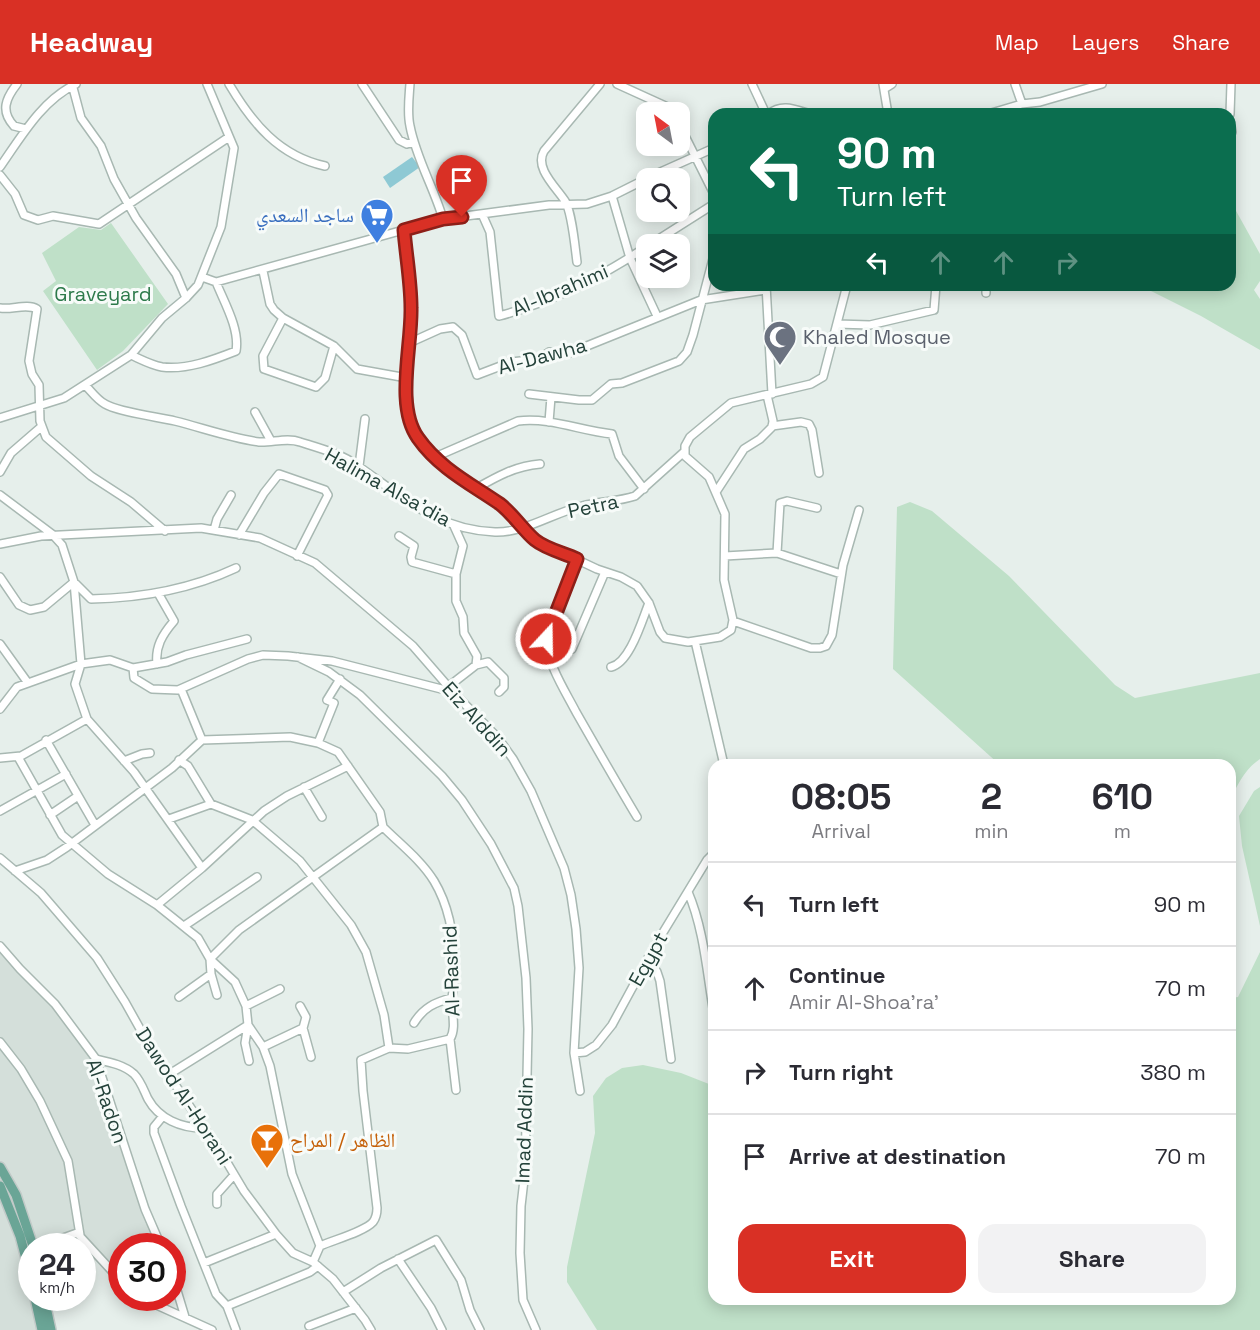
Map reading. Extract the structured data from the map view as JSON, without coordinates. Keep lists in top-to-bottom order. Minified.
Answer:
{"streets":{"street":["Al-Ibrahimi","Al-Dawha","Halima Alsa'dia","Petra","Eiz Alddin","Egypt","Al-Rashid","Dawod Al-Horani","Al-Radon","Imad Addin"]},"crossings":[["Halima Alsa'dia","Petra"],["Eiz Alddin","Egypt"]],"parks":["Graveyard"],"places":{"supermarket":["ساجد السعدي"],"mosque":["Khaled Mosque"],"bar":["الظاهر / المراح"]},"north":"top left","page":{"header":"Headway","nav":["Map","Layers","Share"],"turn":["90 m","Turn left"],"eta":["08:05","Arrival","2","min","610","m"],"list":[{"name":"Turn left","value":"90 m"},{"name":"Continue","note":"Amir Al-Shoa'ra'","value":"70 m"},{"name":"Turn right","value":"380 m"},{"name":"Arrive at destination","value":"70 m"}],"buttons":["Exit","Share"],"speed":"24 km/h","limit":"30"}}
